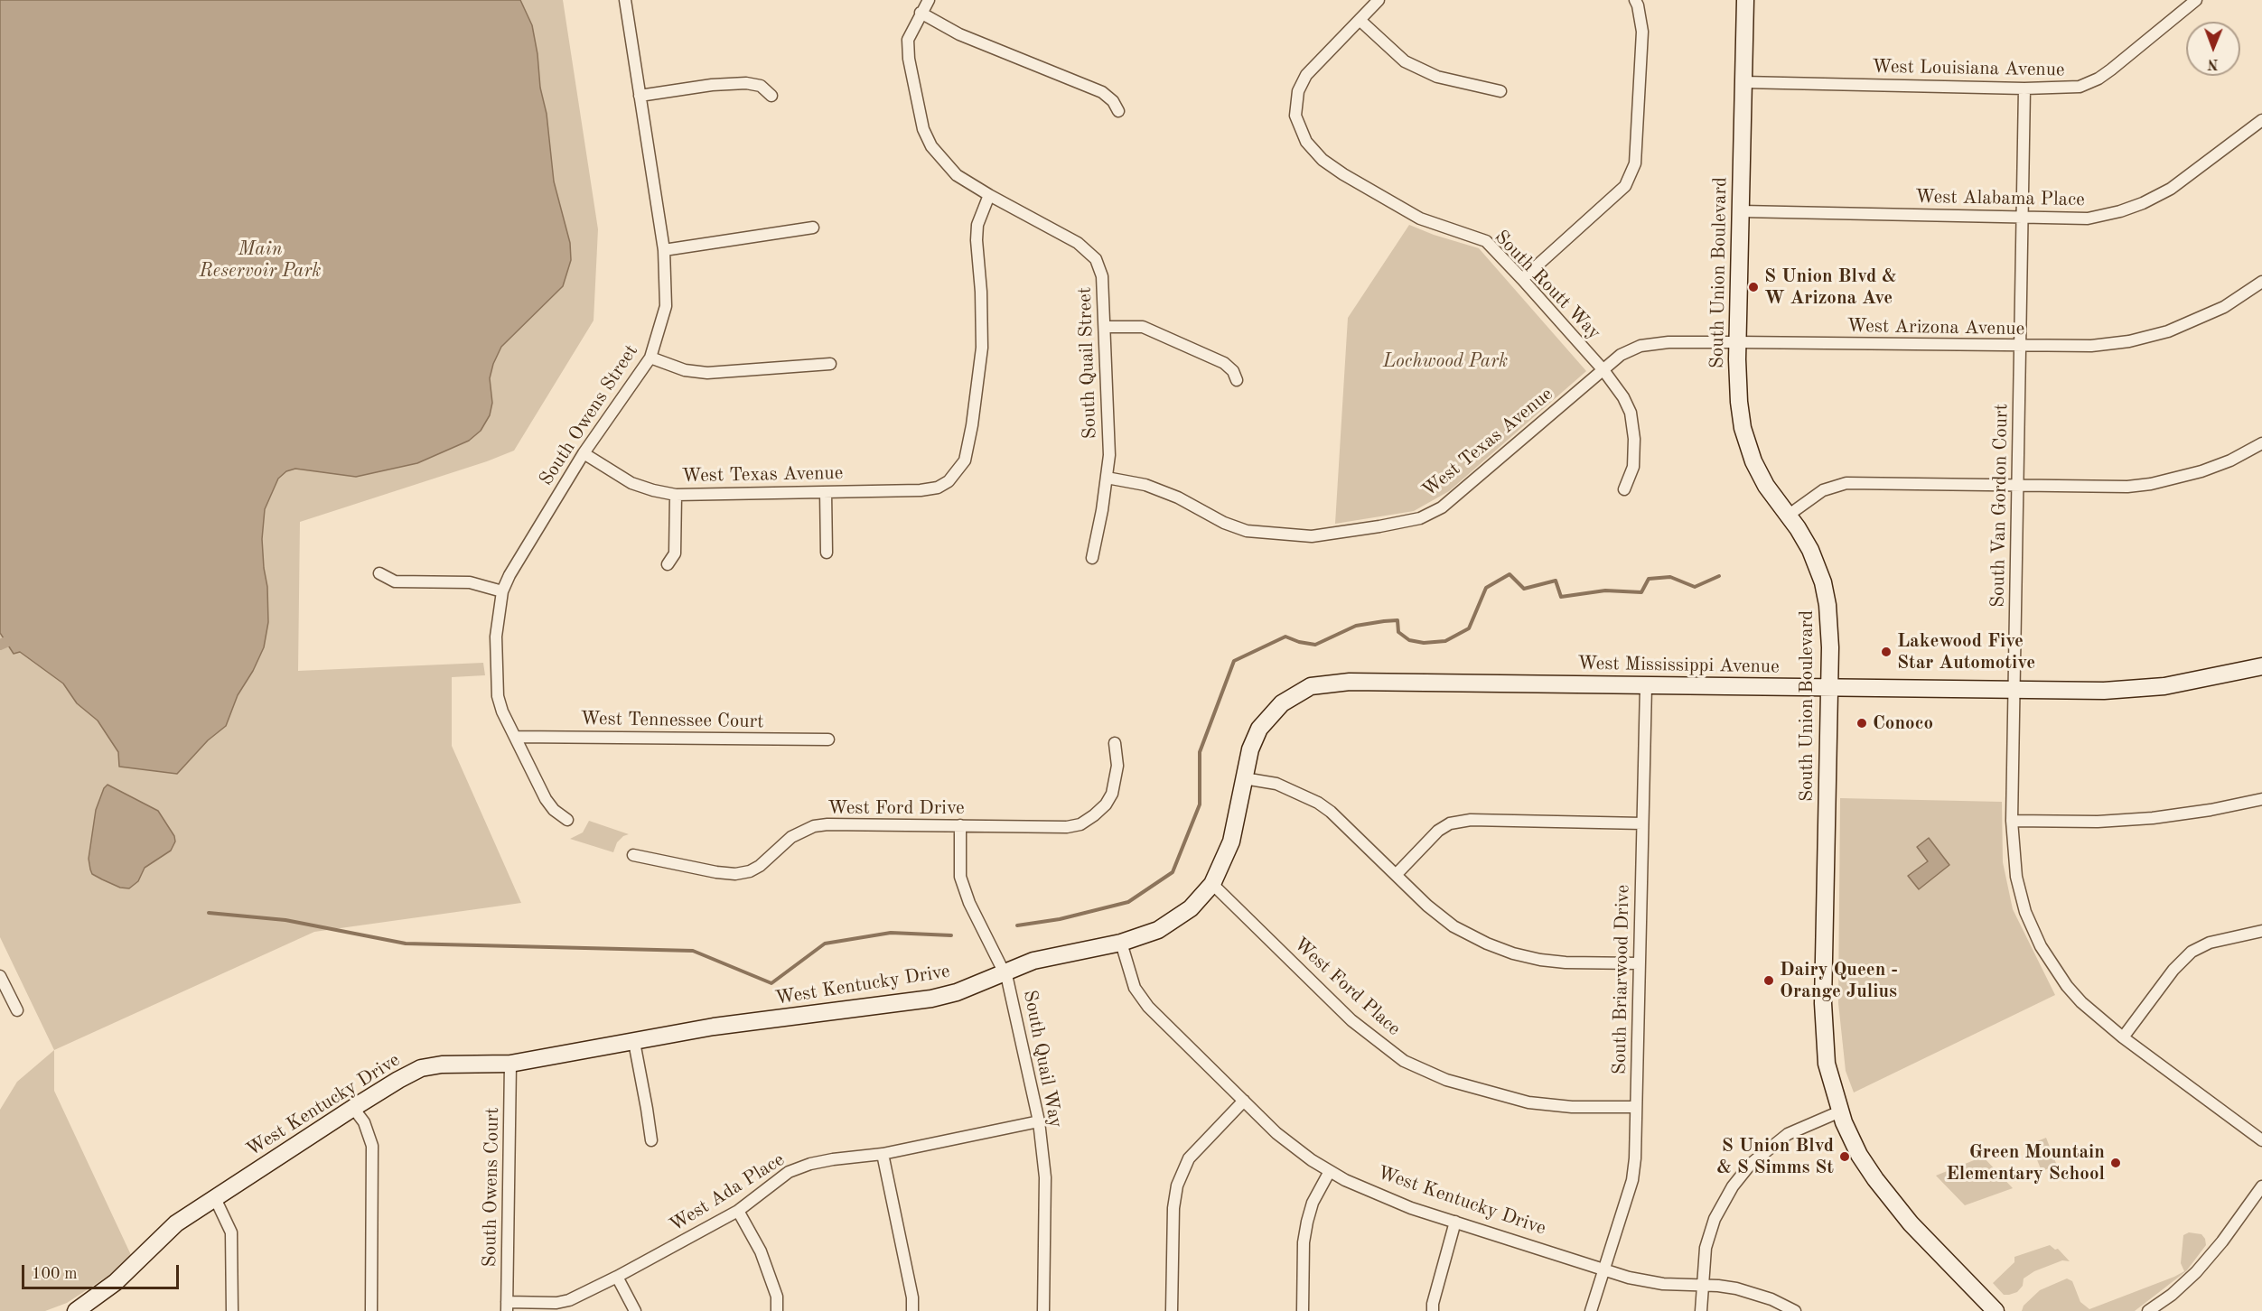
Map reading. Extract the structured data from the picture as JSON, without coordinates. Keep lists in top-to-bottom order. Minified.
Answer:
{"streets":{"street":["West Louisiana Avenue","West Alabama Place","South Union Boulevard","South Routt Way","West Arizona Avenue","South Quail Street","South Owens Street","West Texas Avenue","South Van Gordon Court","West Mississippi Avenue","West Tennessee Court","West Ford Drive","South Briarwood Drive","West Kentucky Drive","West Ford Place","South Quail Way","South Owens Court","West Ada Place"]},"crossings":[["West Louisiana Avenue","South Union Boulevard"],["West Louisiana Avenue","South Van Gordon Court"],["West Alabama Place","South Union Boulevard"],["West Alabama Place","South Van Gordon Court"],["South Union Boulevard","West Arizona Avenue"],["South Union Boulevard","West Mississippi Avenue"],["South Routt Way","West Arizona Avenue"],["South Routt Way","West Texas Avenue"],["West Arizona Avenue","West Texas Avenue"],["West Arizona Avenue","South Van Gordon Court"],["South Quail Street","West Texas Avenue"],["South Owens Street","West Texas Avenue"],["South Owens Street","West Tennessee Court"],["South Van Gordon Court","West Mississippi Avenue"],["West Mississippi Avenue","South Briarwood Drive"],["West Mississippi Avenue","West Kentucky Drive"],["West Mississippi Avenue","West Ford Place"],["West Ford Drive","South Quail Way"],["South Briarwood Drive","West Kentucky Drive"],["South Briarwood Drive","West Ford Place"],["West Kentucky Drive","South Quail Way"],["West Kentucky Drive","South Owens Court"],["South Quail Way","West Ada Place"],["South Owens Court","West Ada Place"]],"parks":["Main Reservoir Park","Lochwood Park"],"places":["S Union Blvd & W Arizona Ave","Lakewood Five Star Automotive","Conoco","Dairy Queen - Orange Julius","S Union Blvd & S Simms St","Green Mountain Elementary School"],"scale_bar":"100 m","north":"bottom"}
